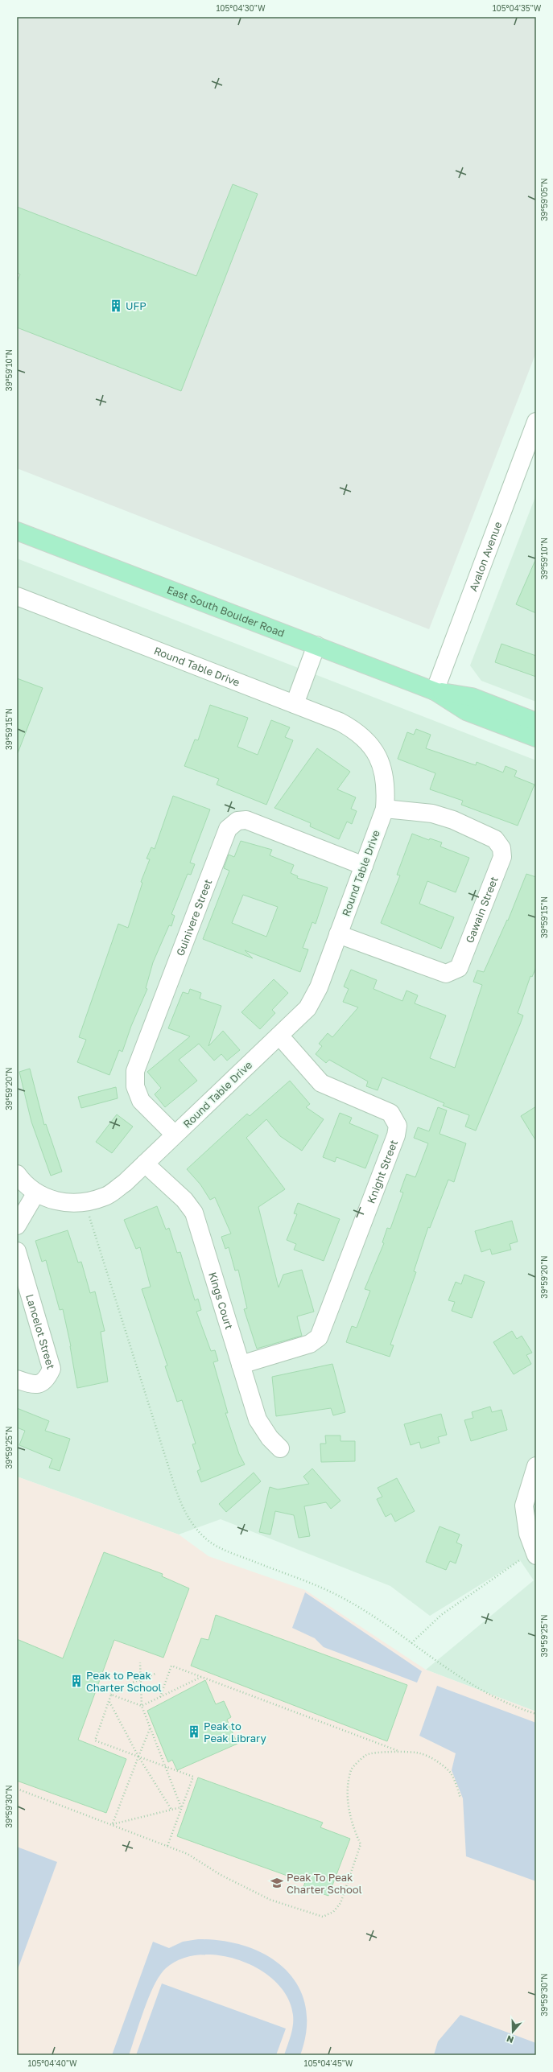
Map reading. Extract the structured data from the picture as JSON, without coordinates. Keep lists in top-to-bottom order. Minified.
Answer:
{"streets":{"main road":["East South Boulder Road"],"street":["Avalon Avenue","Round Table Drive","Gawain Street","Guinivere Street","Knight Street","Kings Court","Lancelot Street"]},"crossings":[["Avalon Avenue","East South Boulder Road"],["Round Table Drive","Gawain Street"],["Round Table Drive","Guinivere Street"],["Round Table Drive","Knight Street"],["Round Table Drive","Kings Court"],["Knight Street","Kings Court"]],"places":{"building":["UFP","Peak to Peak Charter School","Peak to Peak Library"],"school or university":["Peak To Peak Charter School"]},"north":"bottom","coordinates":["105°04'30\"W","105°04'35\"W","39°59'05\"N","39°59'10\"N","39°59'15\"N","39°59'20\"N","39°59'25\"N","39°59'30\"N","105°04'40\"W","105°04'45\"W"]}
